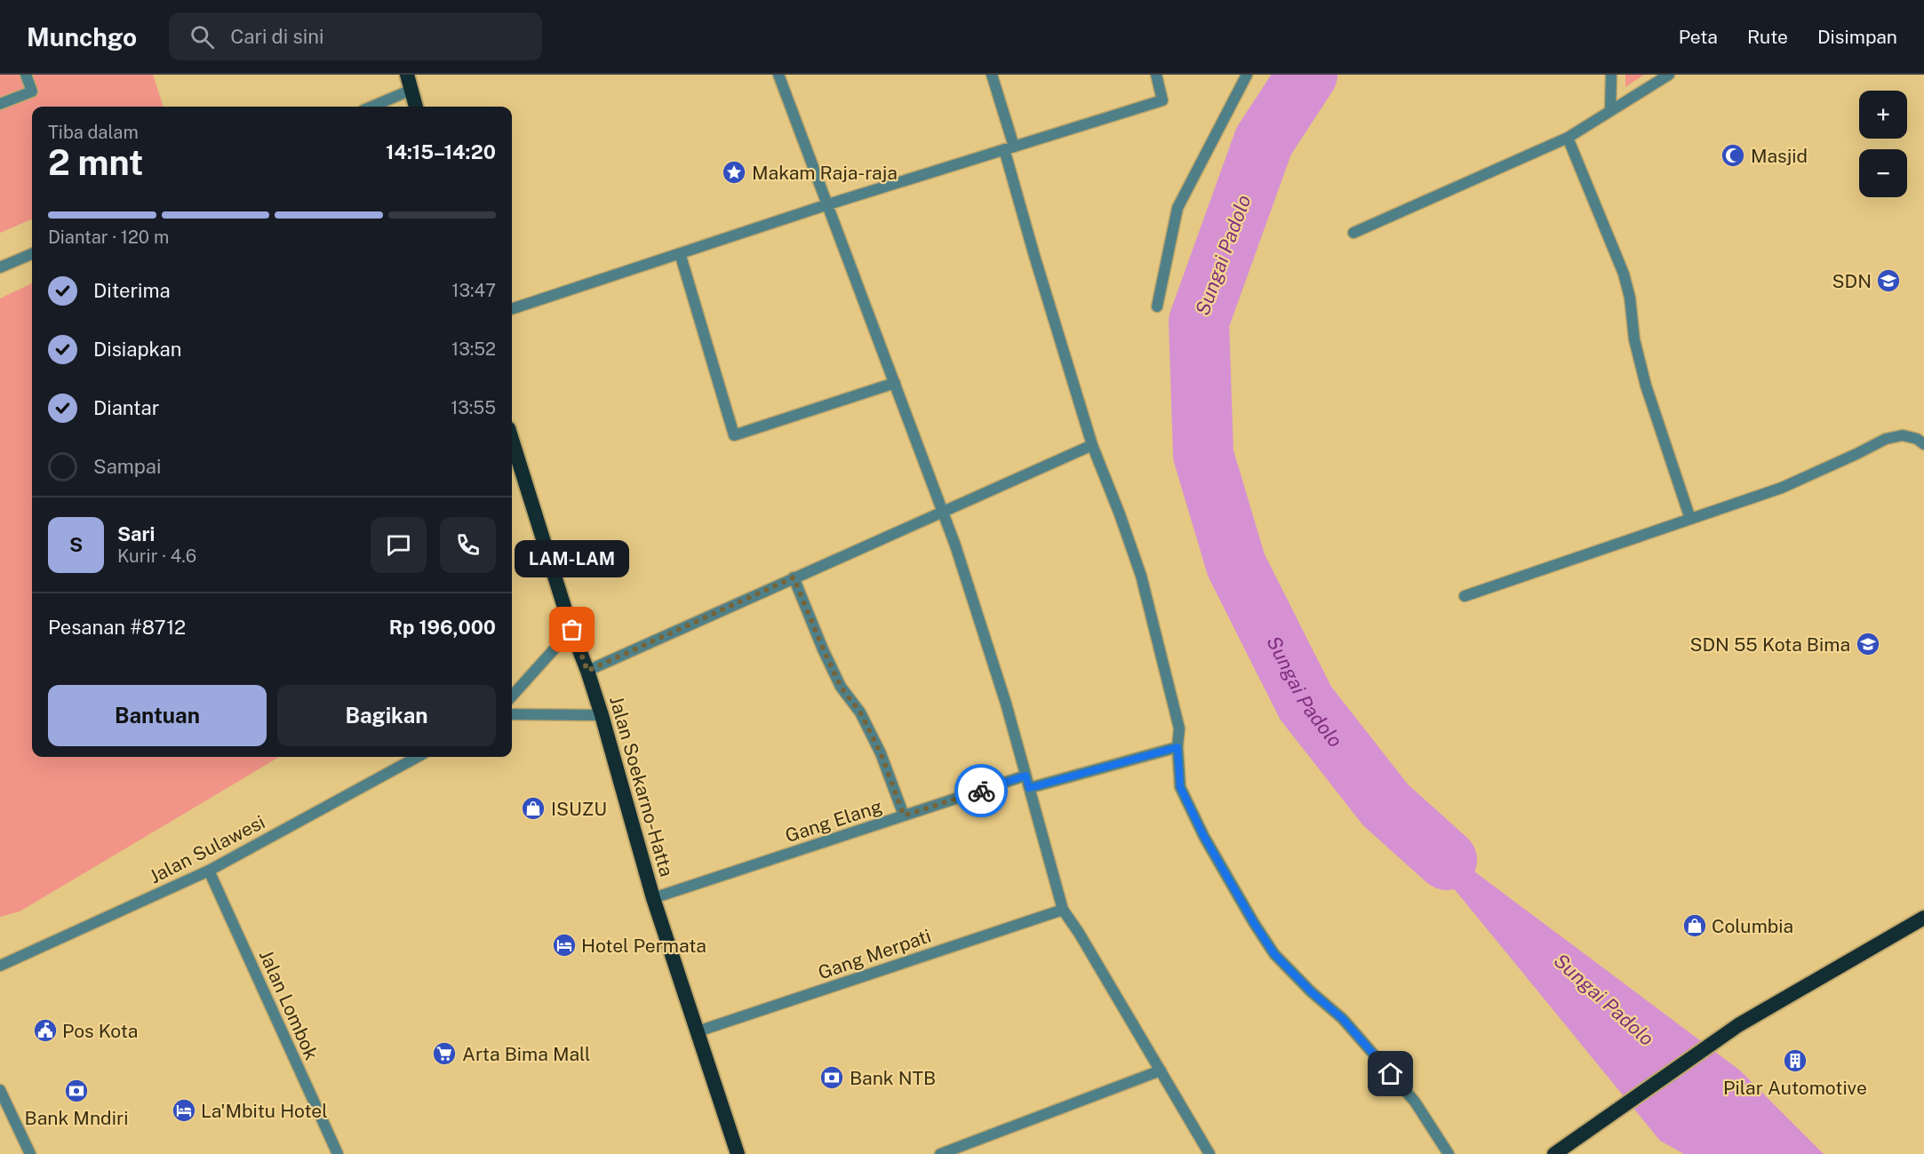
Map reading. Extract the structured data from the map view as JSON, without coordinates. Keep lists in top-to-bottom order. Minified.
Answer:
{"streets":{"highway":["Jalan Soekarno-Hatta"],"street":["Gang Elang","Jalan Sulawesi","Gang Merpati","Jalan Lombok"]},"crossings":[["Jalan Soekarno-Hatta","Gang Elang"],["Jalan Soekarno-Hatta","Gang Merpati"],["Jalan Sulawesi","Jalan Lombok"]],"water":["Sungai Padolo"],"places":{"mosque":["Masjid"],"place":["Makam Raja-raja"],"school or university":["SDN","SDN 55 Kota Bima"],"other":["LAM-LAM"],"shop":["ISUZU","Columbia"],"hotel":["Hotel Permata","La'Mbitu Hotel"],"public building":["Pos Kota"],"supermarket":["Arta Bima Mall"],"building":["Pilar Automotive"],"bank":["Bank NTB","Bank Mndiri"]},"page":{"header":"Munchgo","search":"Cari di sini","nav":["Peta","Rute","Disimpan"],"map_buttons":["+","−"],"heading":["2 mnt","Tiba dalam","14:15–14:20"],"panel":["Sari","Kurir · 4.6","Pesanan #8712","Rp 196,000"],"bar":"Diantar · 120 m","list":[["Diterima","13:47"],["Disiapkan","13:52"],["Diantar","13:55"],"Sampai"],"round":"S","bubble":"LAM-LAM","buttons":["Bantuan","Bagikan"]}}
